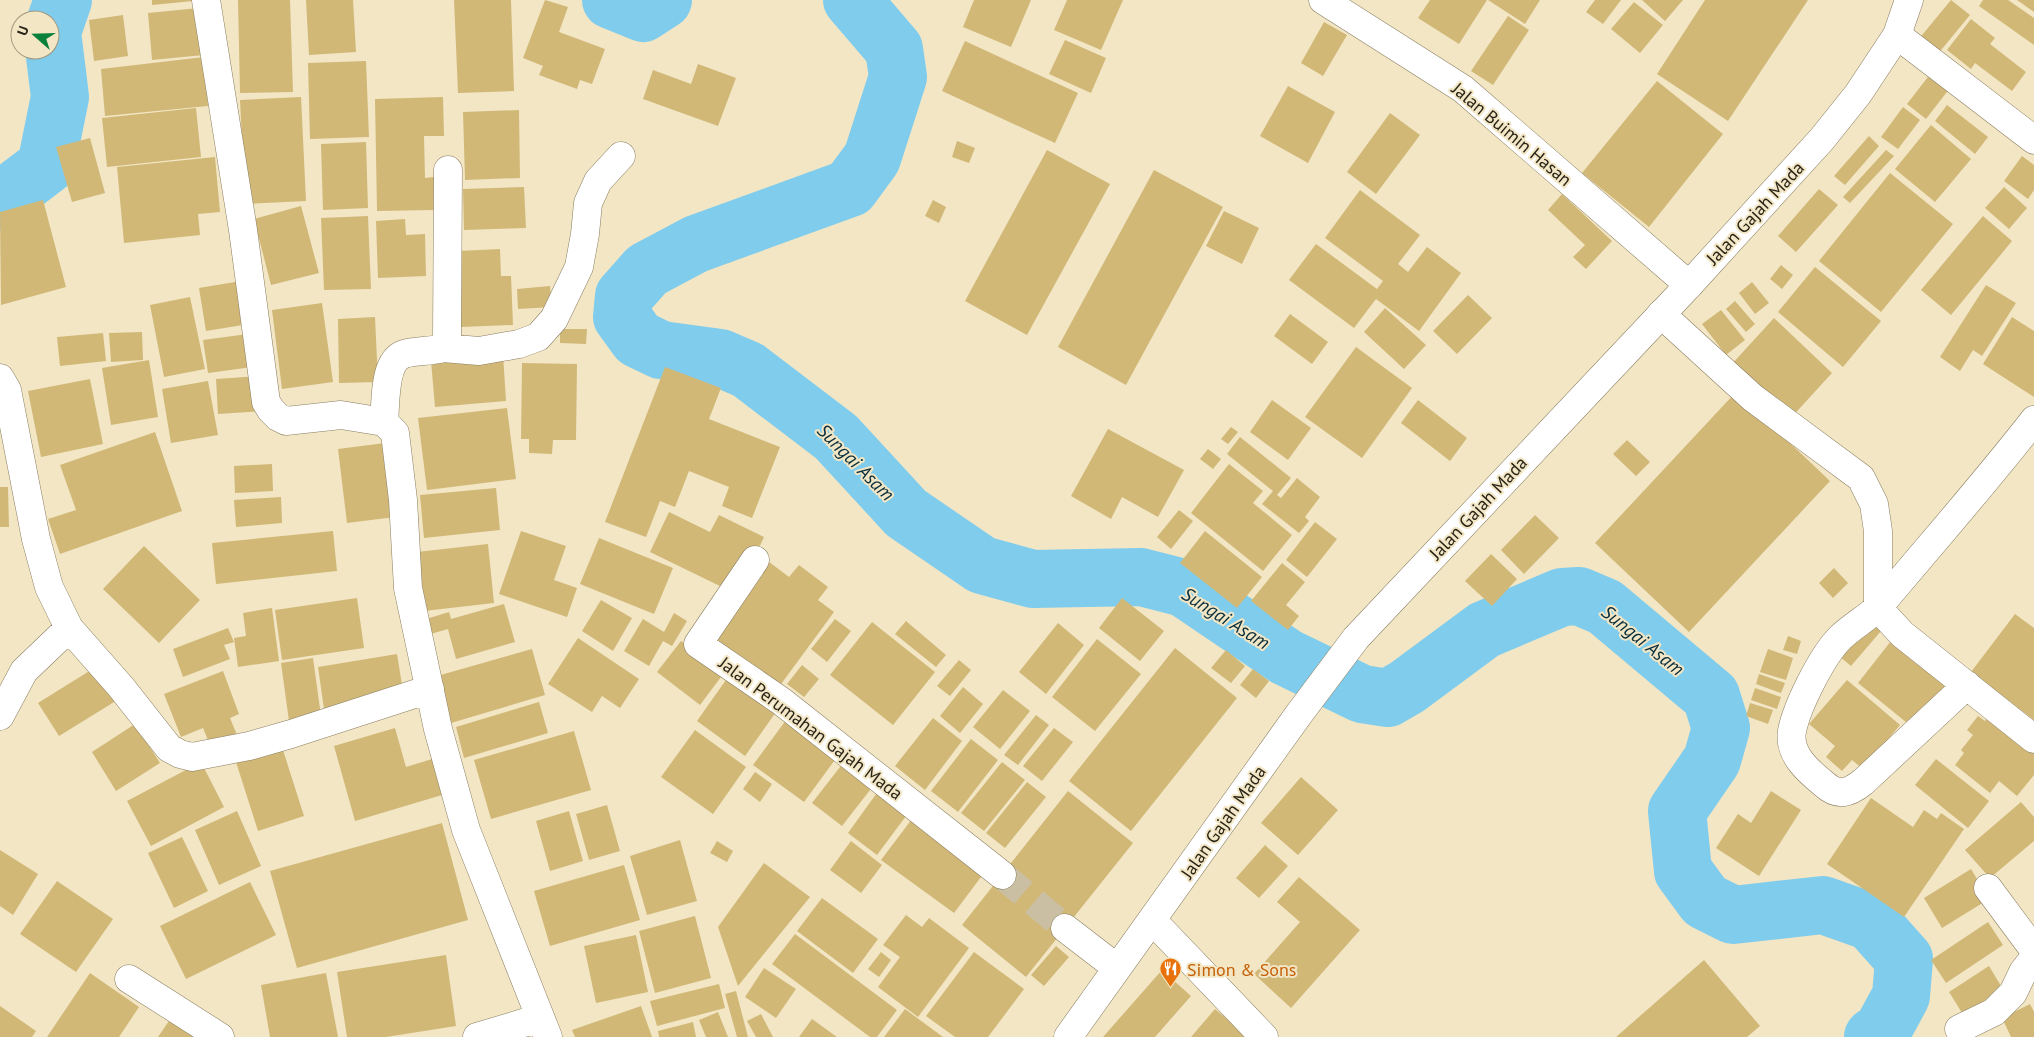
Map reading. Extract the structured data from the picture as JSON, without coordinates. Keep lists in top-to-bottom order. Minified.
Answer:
{"streets":{"street":["Jalan Buimin Hasan","Jalan Gajah Mada","Jalan Perumahan Gajah Mada"]},"crossings":[["Jalan Buimin Hasan","Jalan Gajah Mada"]],"water":["Sungai Asam"],"places":{"restaurant":["Simon & Sons"]},"north":"left"}
